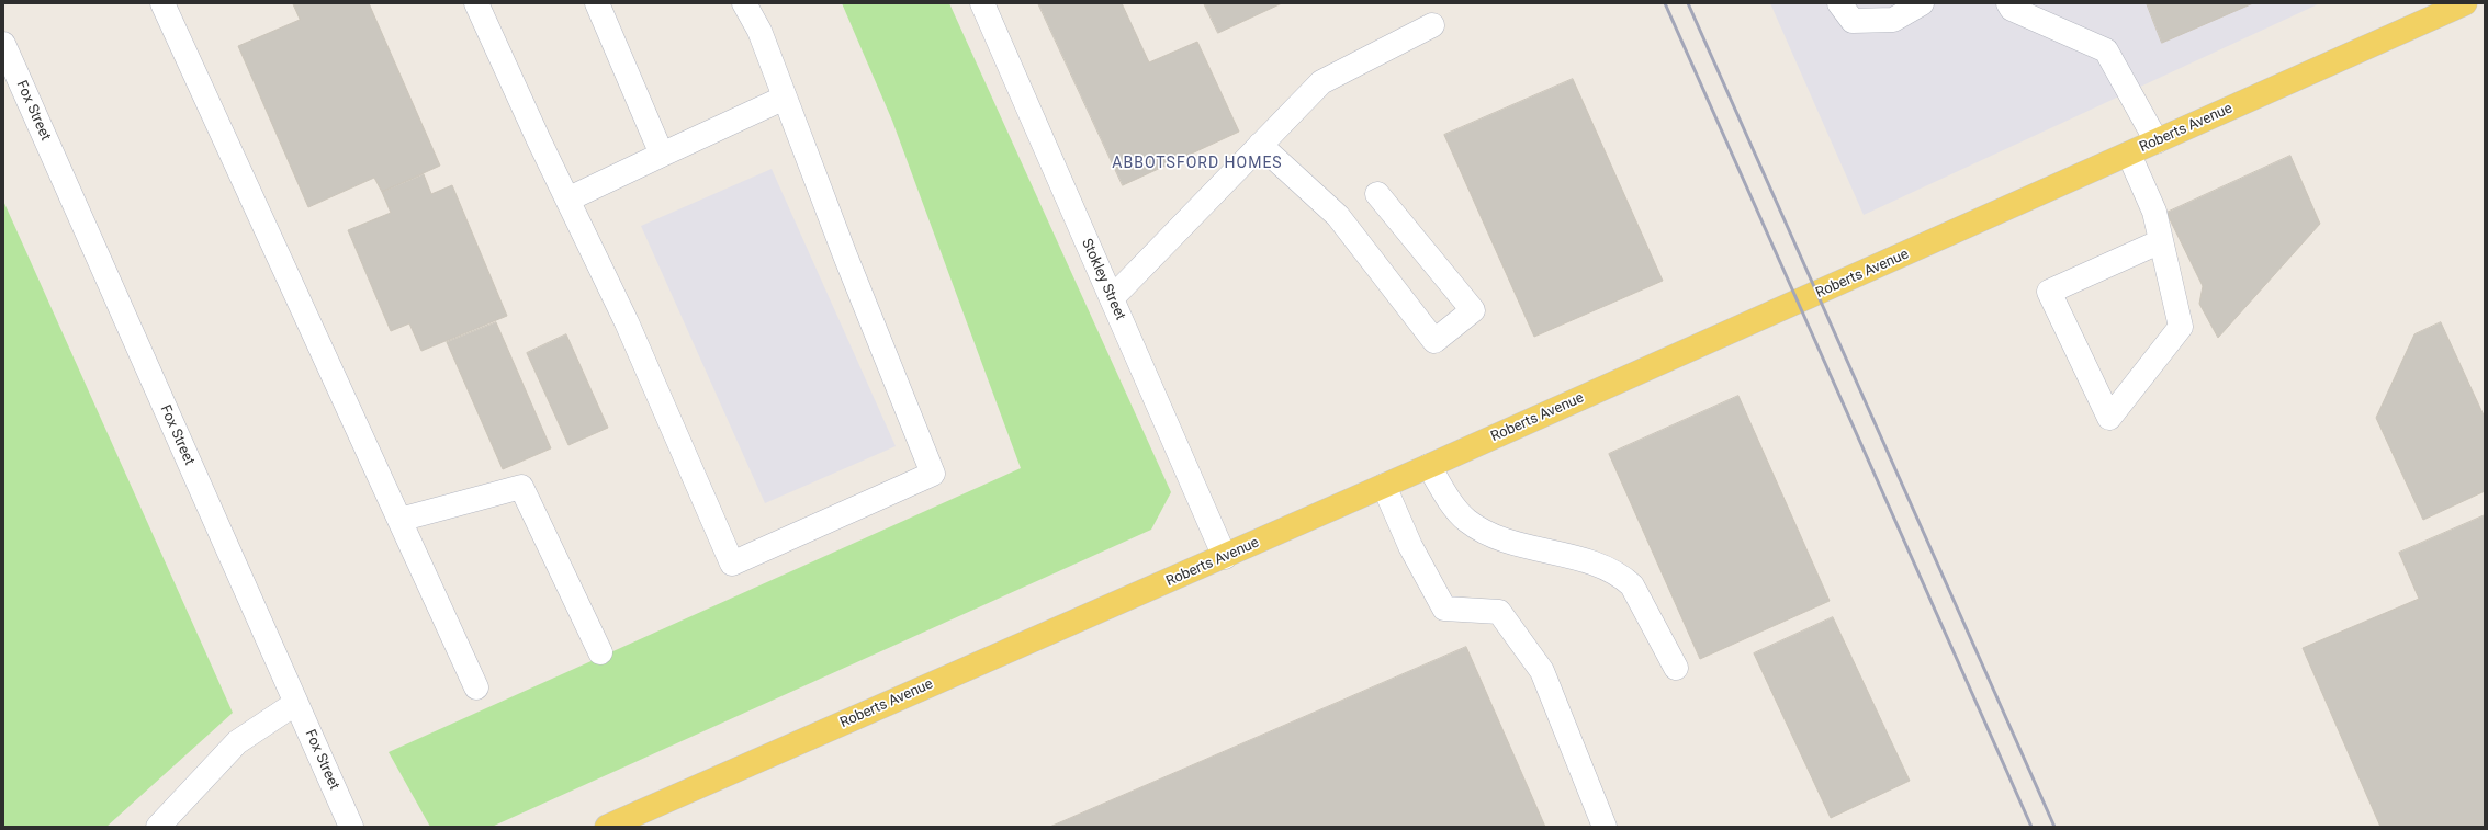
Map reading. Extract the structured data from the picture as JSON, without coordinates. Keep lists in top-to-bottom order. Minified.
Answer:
{"streets":{"main road":["Roberts Avenue"],"street":["Fox Street","Stokley Street"]},"crossings":[["Roberts Avenue","Stokley Street"]],"districts":["ABBOTSFORD HOMES"]}
